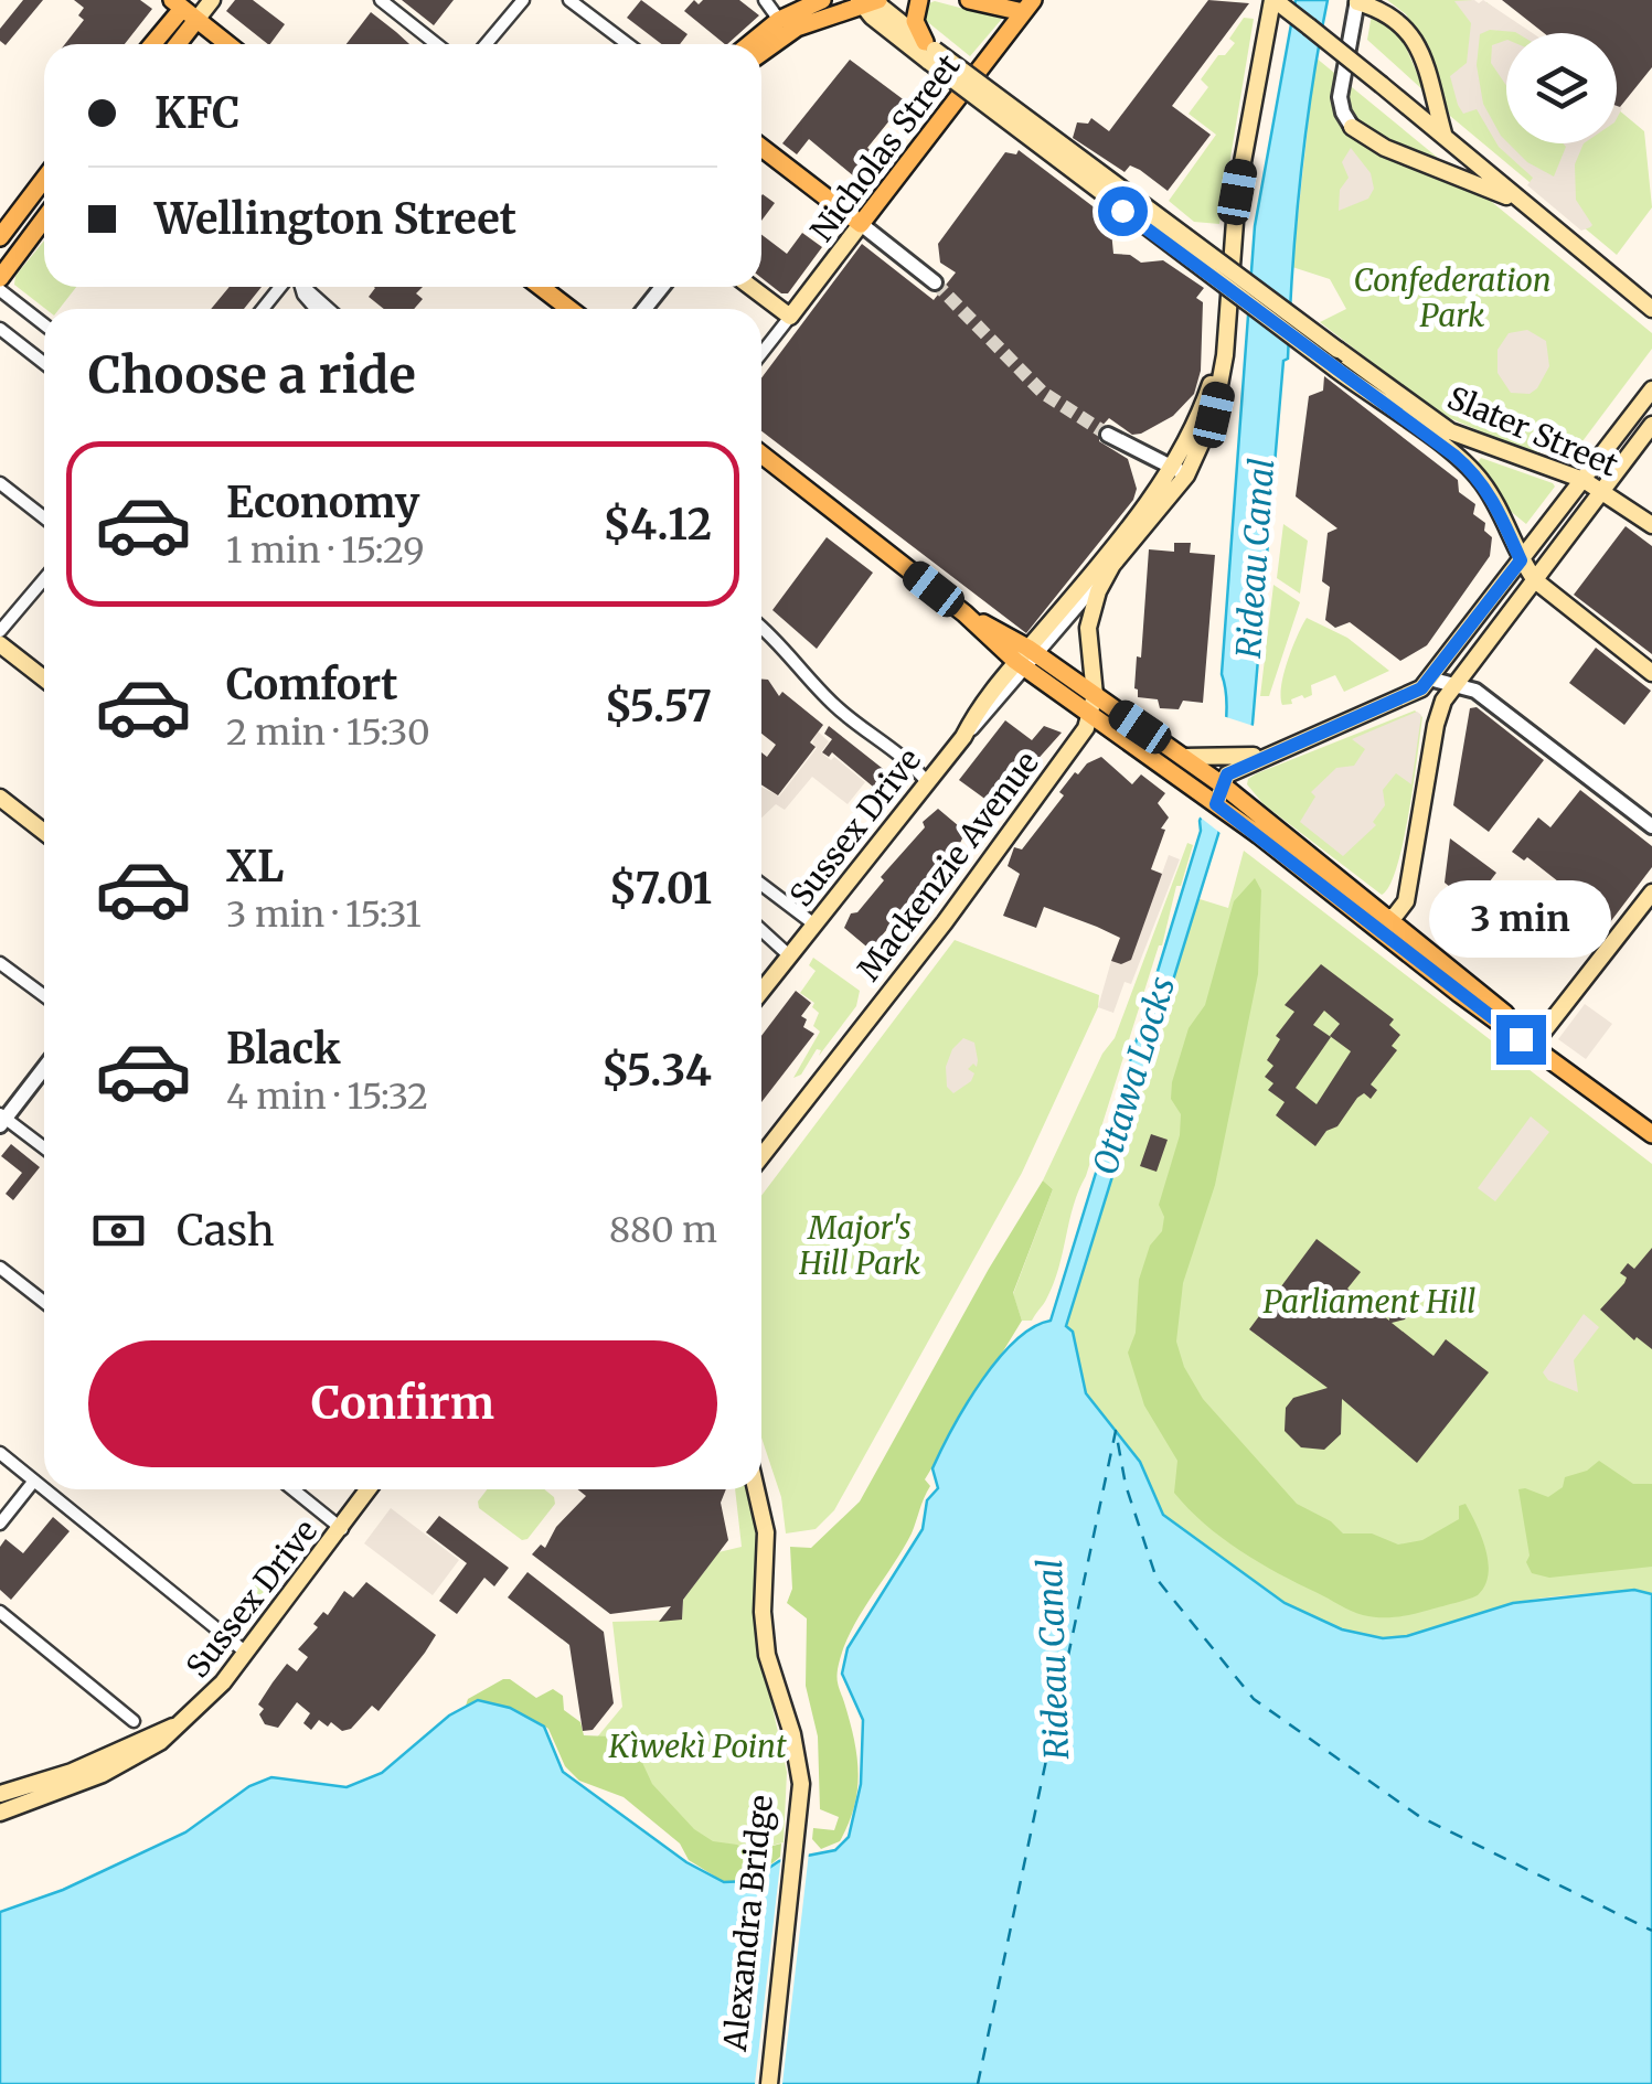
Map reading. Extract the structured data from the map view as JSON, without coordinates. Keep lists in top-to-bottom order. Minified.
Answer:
{"streets":{"main road":["Nicholas Street","Slater Street","Sussex Drive","Mackenzie Avenue","Alexandra Bridge"]},"crossings":[["Sussex Drive","Mackenzie Avenue"]],"water":["Rideau Canal","Ottawa Locks"],"parks":["Confederation Park","Major's Hill Park","Parliament Hill","Kìwekì Point"],"page":{"banner":["KFC","Wellington Street"],"heading":"Choose a ride","list":[{"name":"Economy","note":"1 min · 15:29","value":"$4.12"},{"name":"Comfort","note":"2 min · 15:30","value":"$5.57"},{"name":"XL","note":"3 min · 15:31","value":"$7.01"},{"name":"Black","note":"4 min · 15:32","value":"$5.34"}],"bubble":"3 min","pay":["Cash","880 m"],"buttons":"Confirm"}}
